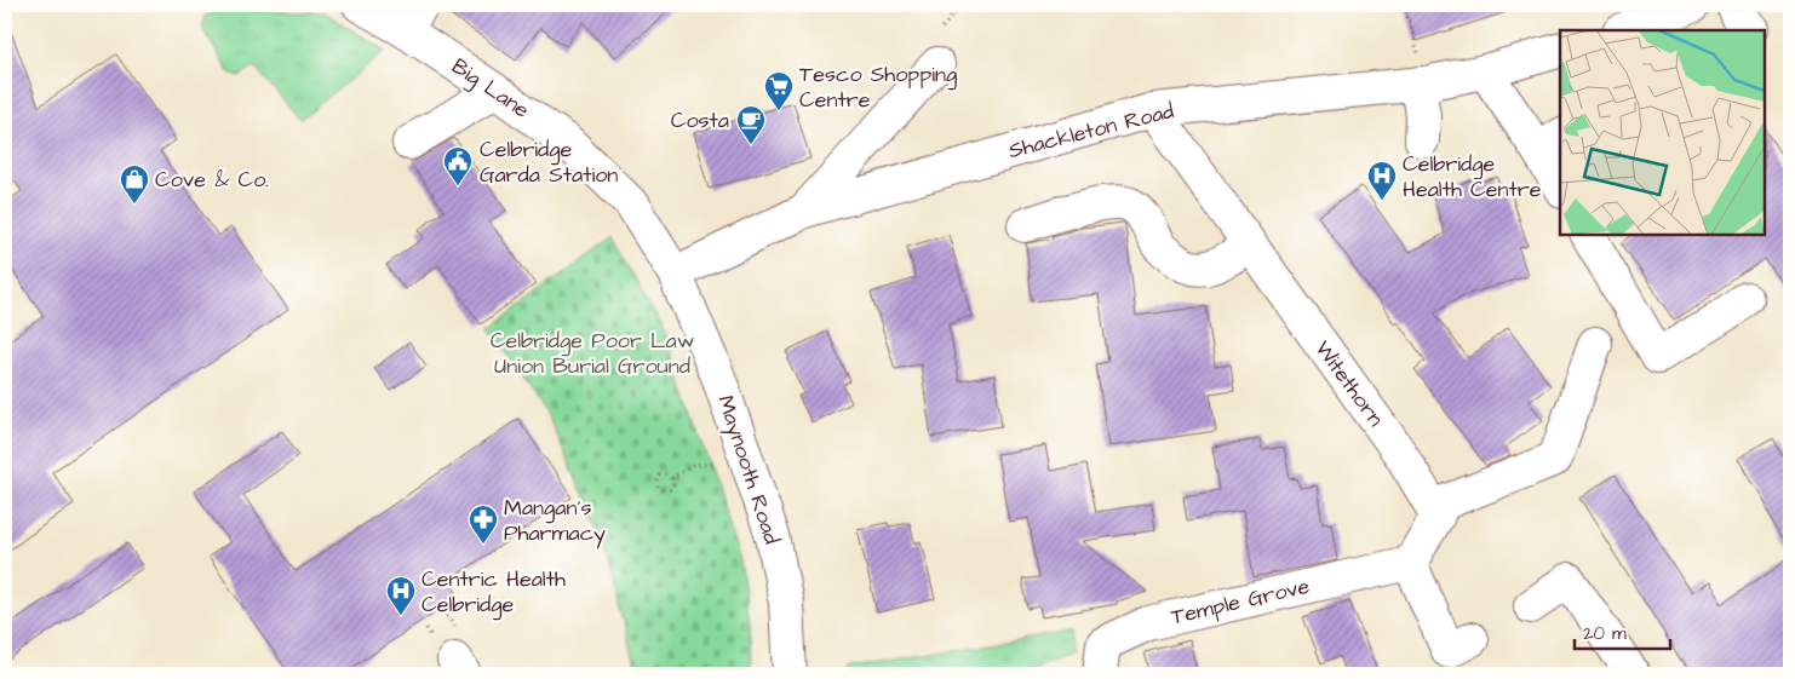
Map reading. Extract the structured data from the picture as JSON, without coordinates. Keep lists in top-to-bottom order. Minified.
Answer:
{"streets":{"street":["Big Lane","Shackleton Road","Witethorn","Maynooth Road","Temple Grove"]},"crossings":[["Big Lane","Shackleton Road"],["Big Lane","Maynooth Road"],["Shackleton Road","Witethorn"],["Shackleton Road","Maynooth Road"]],"parks":["Celbridge Poor Law Union Burial Ground"],"places":{"supermarket":["Tesco Shopping Centre"],"cafe":["Costa"],"public building":["Celbridge Garda Station"],"hospital":["Celbridge Health Centre","Centric Health Celbridge"],"shop":["Cove & Co."],"pharmacy":["Mangan's Pharmacy"]},"scale_bar":"20 m"}
